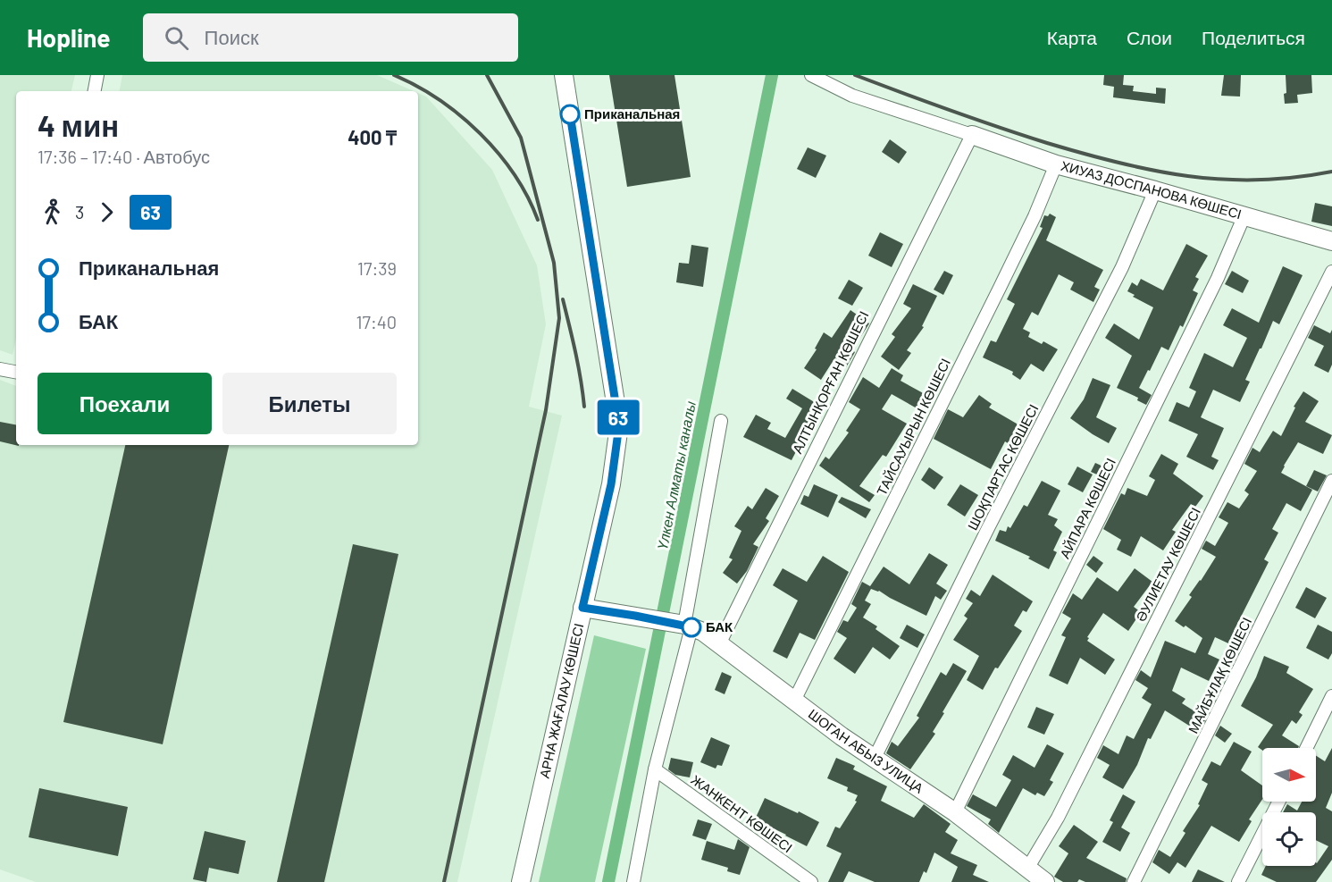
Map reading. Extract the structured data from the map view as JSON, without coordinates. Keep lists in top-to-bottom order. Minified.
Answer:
{"streets":{"street":["ХИУАЗ ДОСПАНОВА КӨШЕСІ","АЛТЫНҚОРҒАН КӨШЕСІ","ТАЙСАУЫРЫН КӨШЕСІ","ШОҚПАРТАС КӨШЕСІ","АЙПАРА КӨШЕСІ","ӘУЛИЕТАУ КӨШЕСІ","МАЙБҰЛАҚ КӨШЕСІ","АРНА ЖАҒАЛАУ КӨШЕСІ","ШОГАН АБЫЗ УЛИЦА","ЖАНКЕНТ КӨШЕСІ"]},"crossings":[["ХИУАЗ ДОСПАНОВА КӨШЕСІ","АЛТЫНҚОРҒАН КӨШЕСІ"],["ХИУАЗ ДОСПАНОВА КӨШЕСІ","ТАЙСАУЫРЫН КӨШЕСІ"],["ХИУАЗ ДОСПАНОВА КӨШЕСІ","ШОҚПАРТАС КӨШЕСІ"],["ХИУАЗ ДОСПАНОВА КӨШЕСІ","АЙПАРА КӨШЕСІ"],["АЛТЫНҚОРҒАН КӨШЕСІ","ШОГАН АБЫЗ УЛИЦА"],["ТАЙСАУЫРЫН КӨШЕСІ","ШОГАН АБЫЗ УЛИЦА"],["ШОҚПАРТАС КӨШЕСІ","ШОГАН АБЫЗ УЛИЦА"],["АЙПАРА КӨШЕСІ","ШОГАН АБЫЗ УЛИЦА"],["ӘУЛИЕТАУ КӨШЕСІ","ШОГАН АБЫЗ УЛИЦА"]],"water":["Үлкен Алматы каналы"],"places":["Приканальная","БАК"],"lines":["bus line 63"],"north":"right","page":{"header":"Hopline","search":"Поиск","nav":["Карта","Слои","Поделиться"],"on_map":"63","heading":["4 мин","17:36 – 17:40 · Автобус","400 ₸"],"legs":["3","63"],"list":[{"name":"Приканальная","value":"17:39"},{"name":"БАК","value":"17:40"}],"buttons":["Поехали","Билеты"]}}
